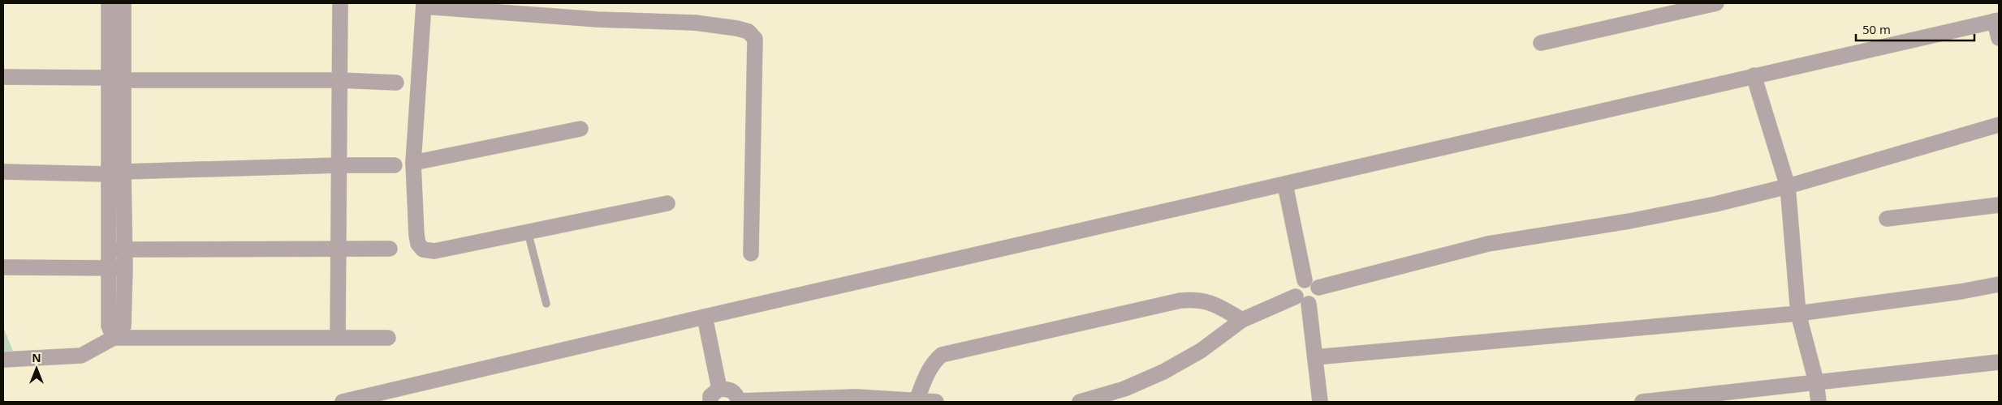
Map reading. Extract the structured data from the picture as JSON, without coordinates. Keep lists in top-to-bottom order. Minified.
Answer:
{"scale_bar":"50 m","north":"top"}
